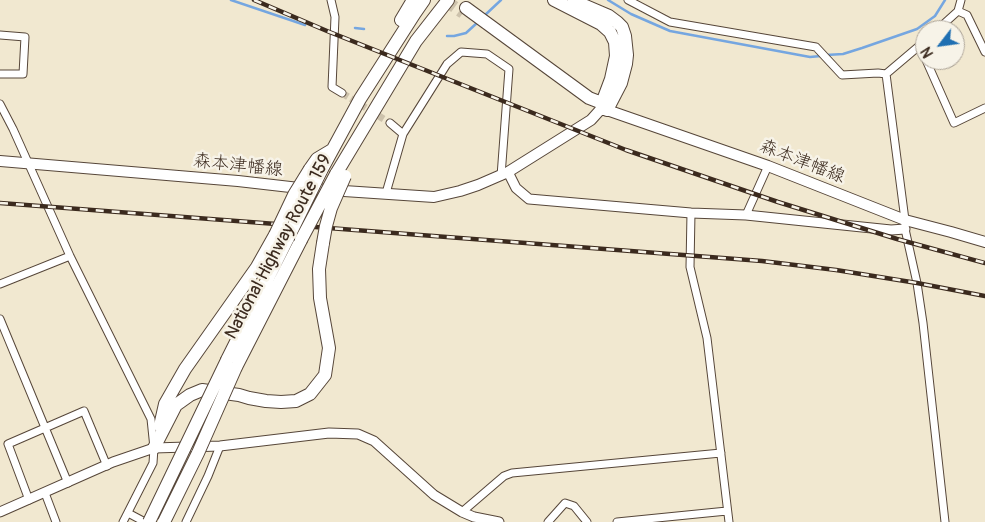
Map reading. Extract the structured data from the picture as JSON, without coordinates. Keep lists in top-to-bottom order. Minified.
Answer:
{"streets":{"highway":["National Highway Route 159"],"main road":["森本津幡線"]},"north":"bottom left"}
